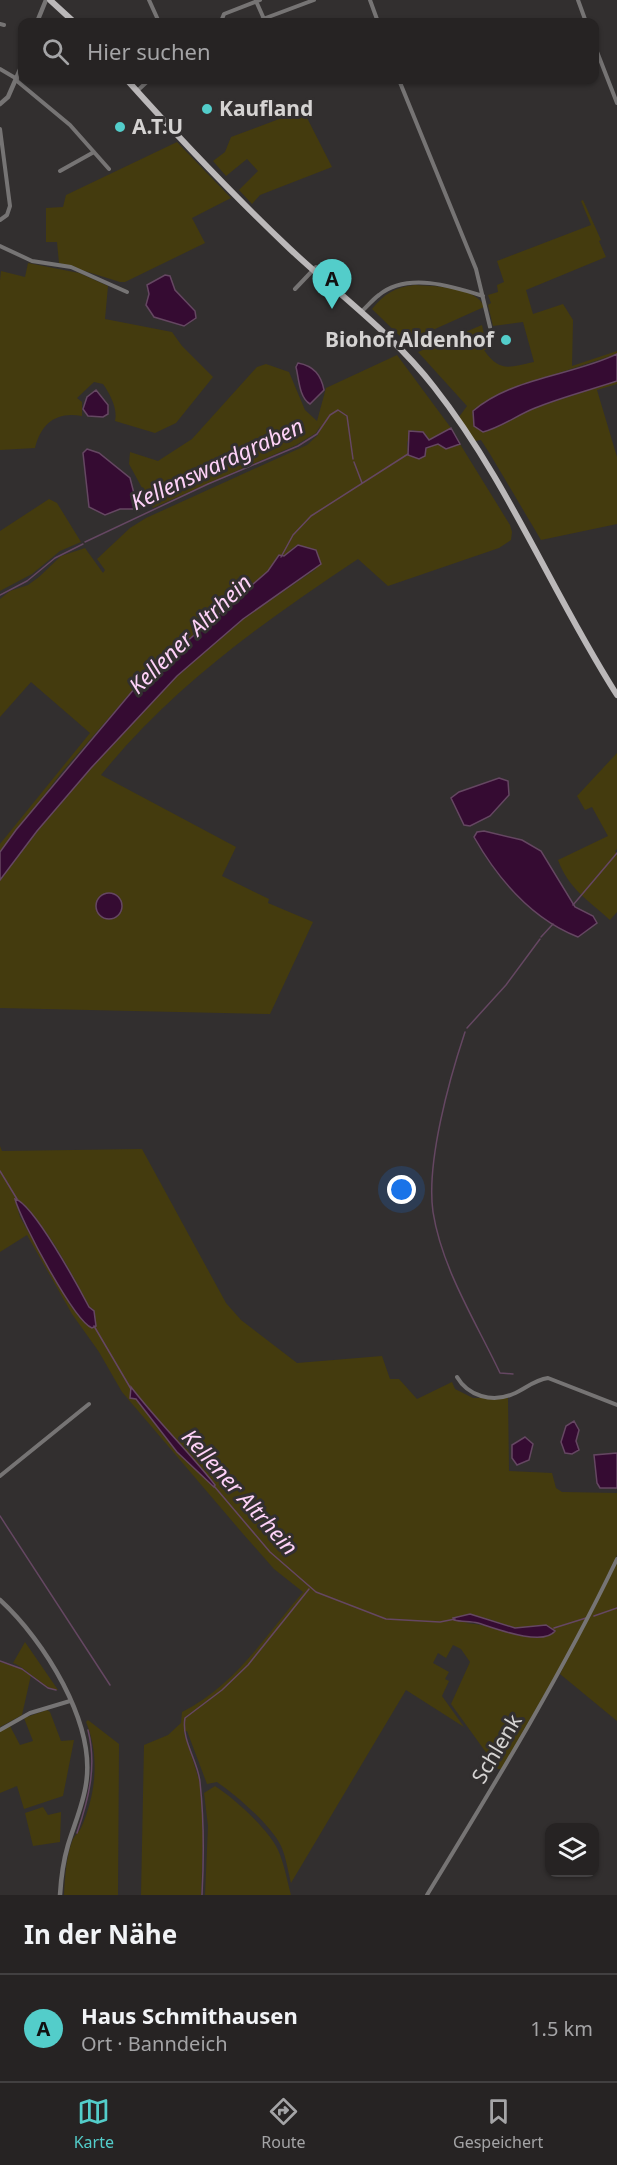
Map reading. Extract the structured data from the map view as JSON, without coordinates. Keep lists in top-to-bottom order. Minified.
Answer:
{"streets":{"street":["Schlenk"]},"water":["Kellenswardgraben","Kellener Altrhein"],"places":["Kaufland","A.T.U","Biohof Aldenhof"],"page":{"search":"Hier suchen","pins":"A","heading":"In der Nähe","list":[{"mark":"A","name":"Haus Schmithausen","note":"Ort · Banndeich","value":"1.5 km"}],"nav":["Karte","Route","Gespeichert"]}}
